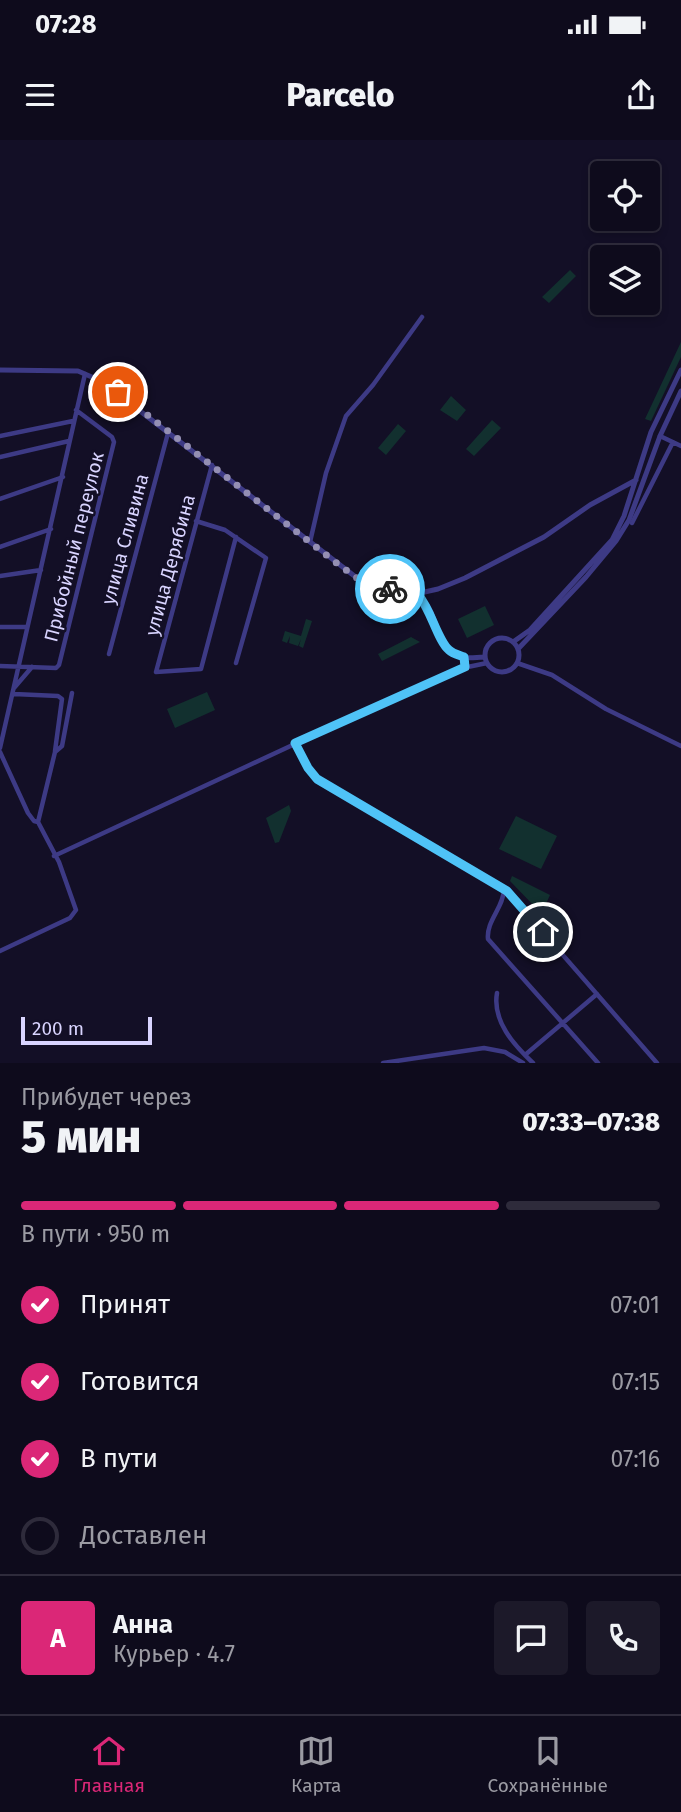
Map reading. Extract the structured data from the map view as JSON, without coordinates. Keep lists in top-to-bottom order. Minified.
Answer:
{"streets":{"street":["улица Сливина","Прибойный переулок","улица Дерябина"]},"scale_bar":"200 m","page":{"status":"07:28","header":"Parcelo","scale":"200 m","heading":["5 мин","Прибудет через","07:33–07:38"],"panel":["Анна","Курьер · 4.7"],"bar":"В пути · 950 m","list":[["Принят","07:01"],["Готовится","07:15"],["В пути","07:16"],"Доставлен"],"round":"А","tabs":["Главная","Карта","Сохранённые"]}}
